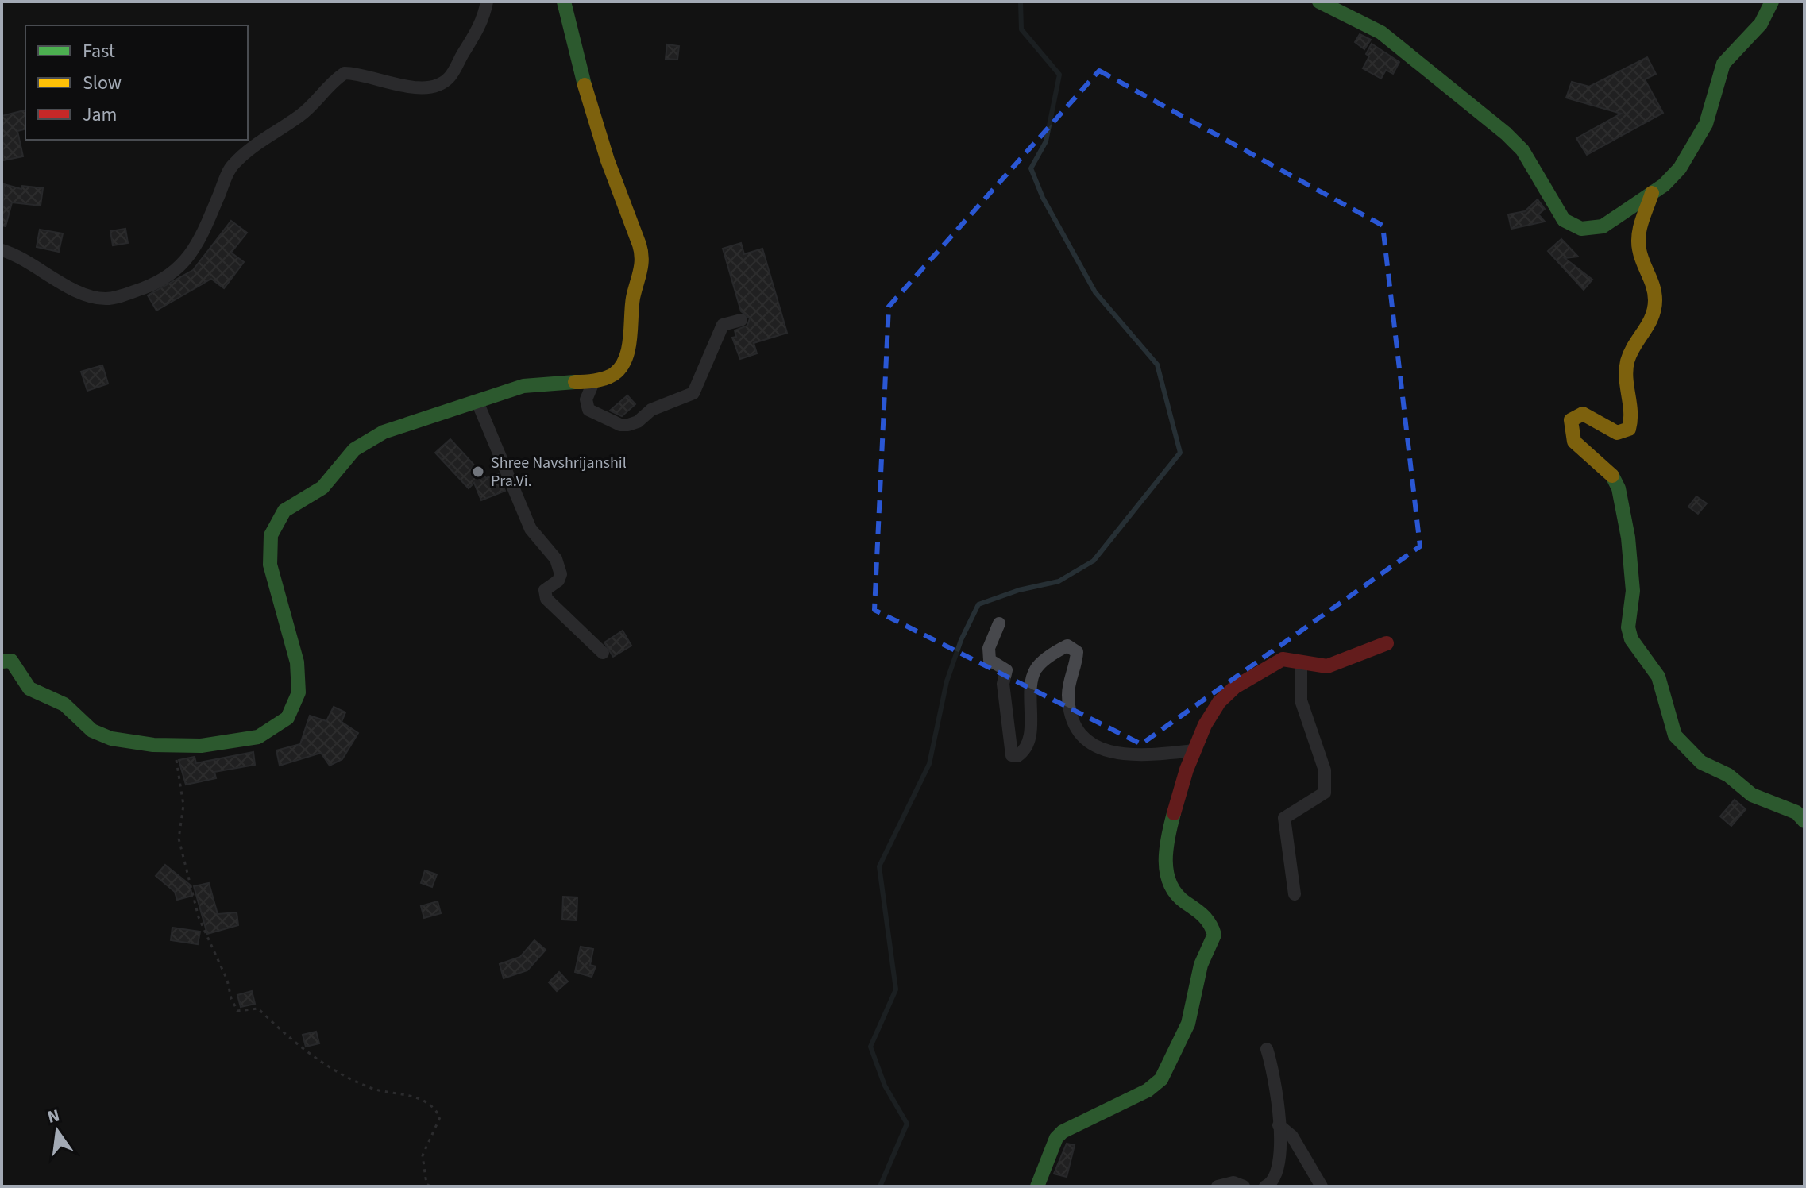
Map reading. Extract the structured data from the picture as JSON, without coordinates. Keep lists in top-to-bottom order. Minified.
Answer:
{"places":["Shree Navshrijanshil Pra.Vi."],"legend":["Fast","Slow","Jam"],"north":"top"}
